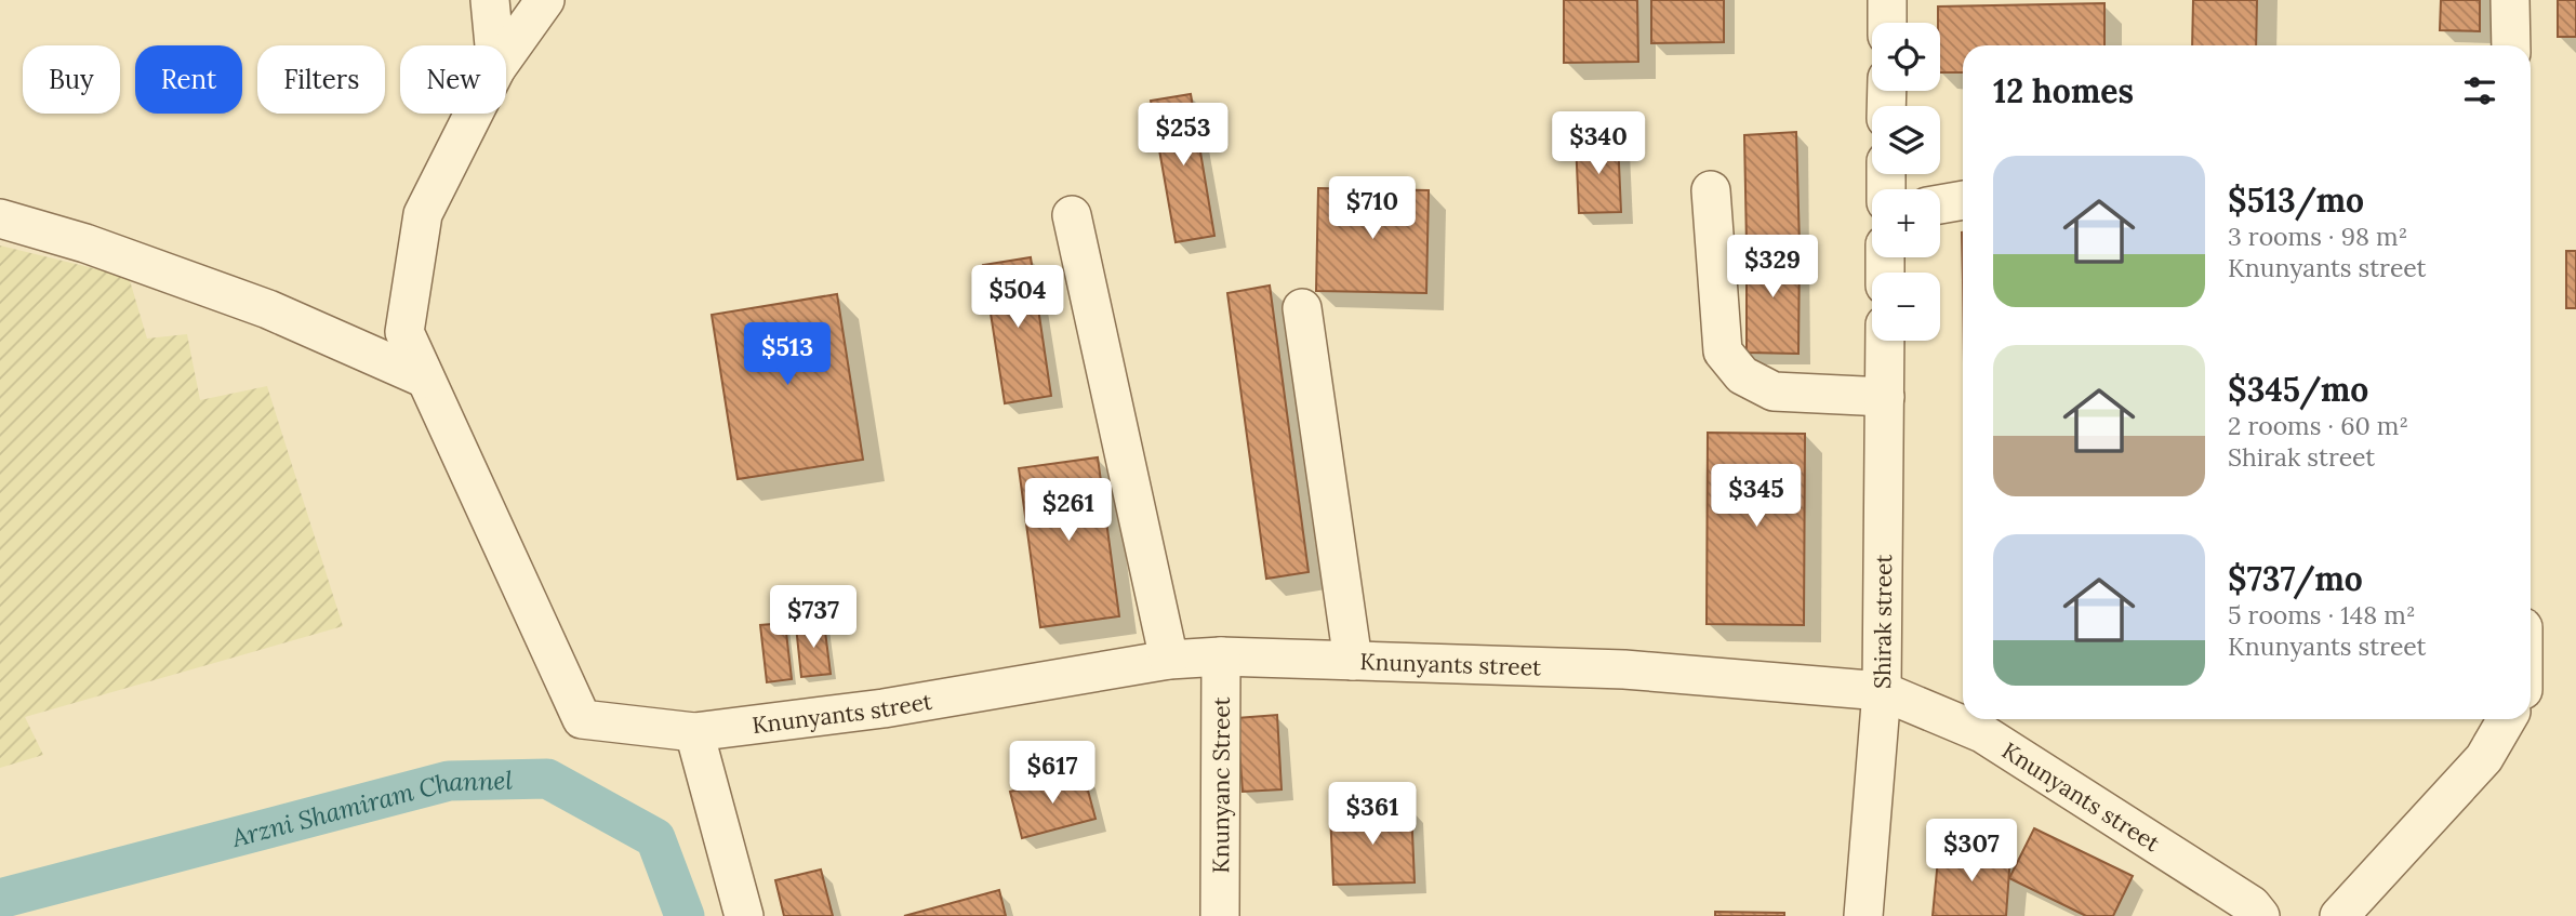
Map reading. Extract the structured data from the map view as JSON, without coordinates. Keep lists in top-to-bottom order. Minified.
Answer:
{"streets":{"street":["Shirak street","Knunyants street","Knunyanc Street"]},"crossings":[["Shirak street","Knunyants street"],["Knunyants street","Knunyanc Street"]],"water":["Arzni Shamiram Channel"],"page":{"map_buttons":["+","−"],"chip":["Buy","Rent","Filters","New"],"heading":"12 homes","price":["$253","$340","$710","$329","$504","$513","$345","$261","$737","$617","$361","$307"],"list":[{"name":"$513/mo","note":"3 rooms · 98 m² · Knunyants street"},{"name":"$345/mo","note":"2 rooms · 60 m² · Shirak street"},{"name":"$737/mo","note":"5 rooms · 148 m² · Knunyants street"}]}}
